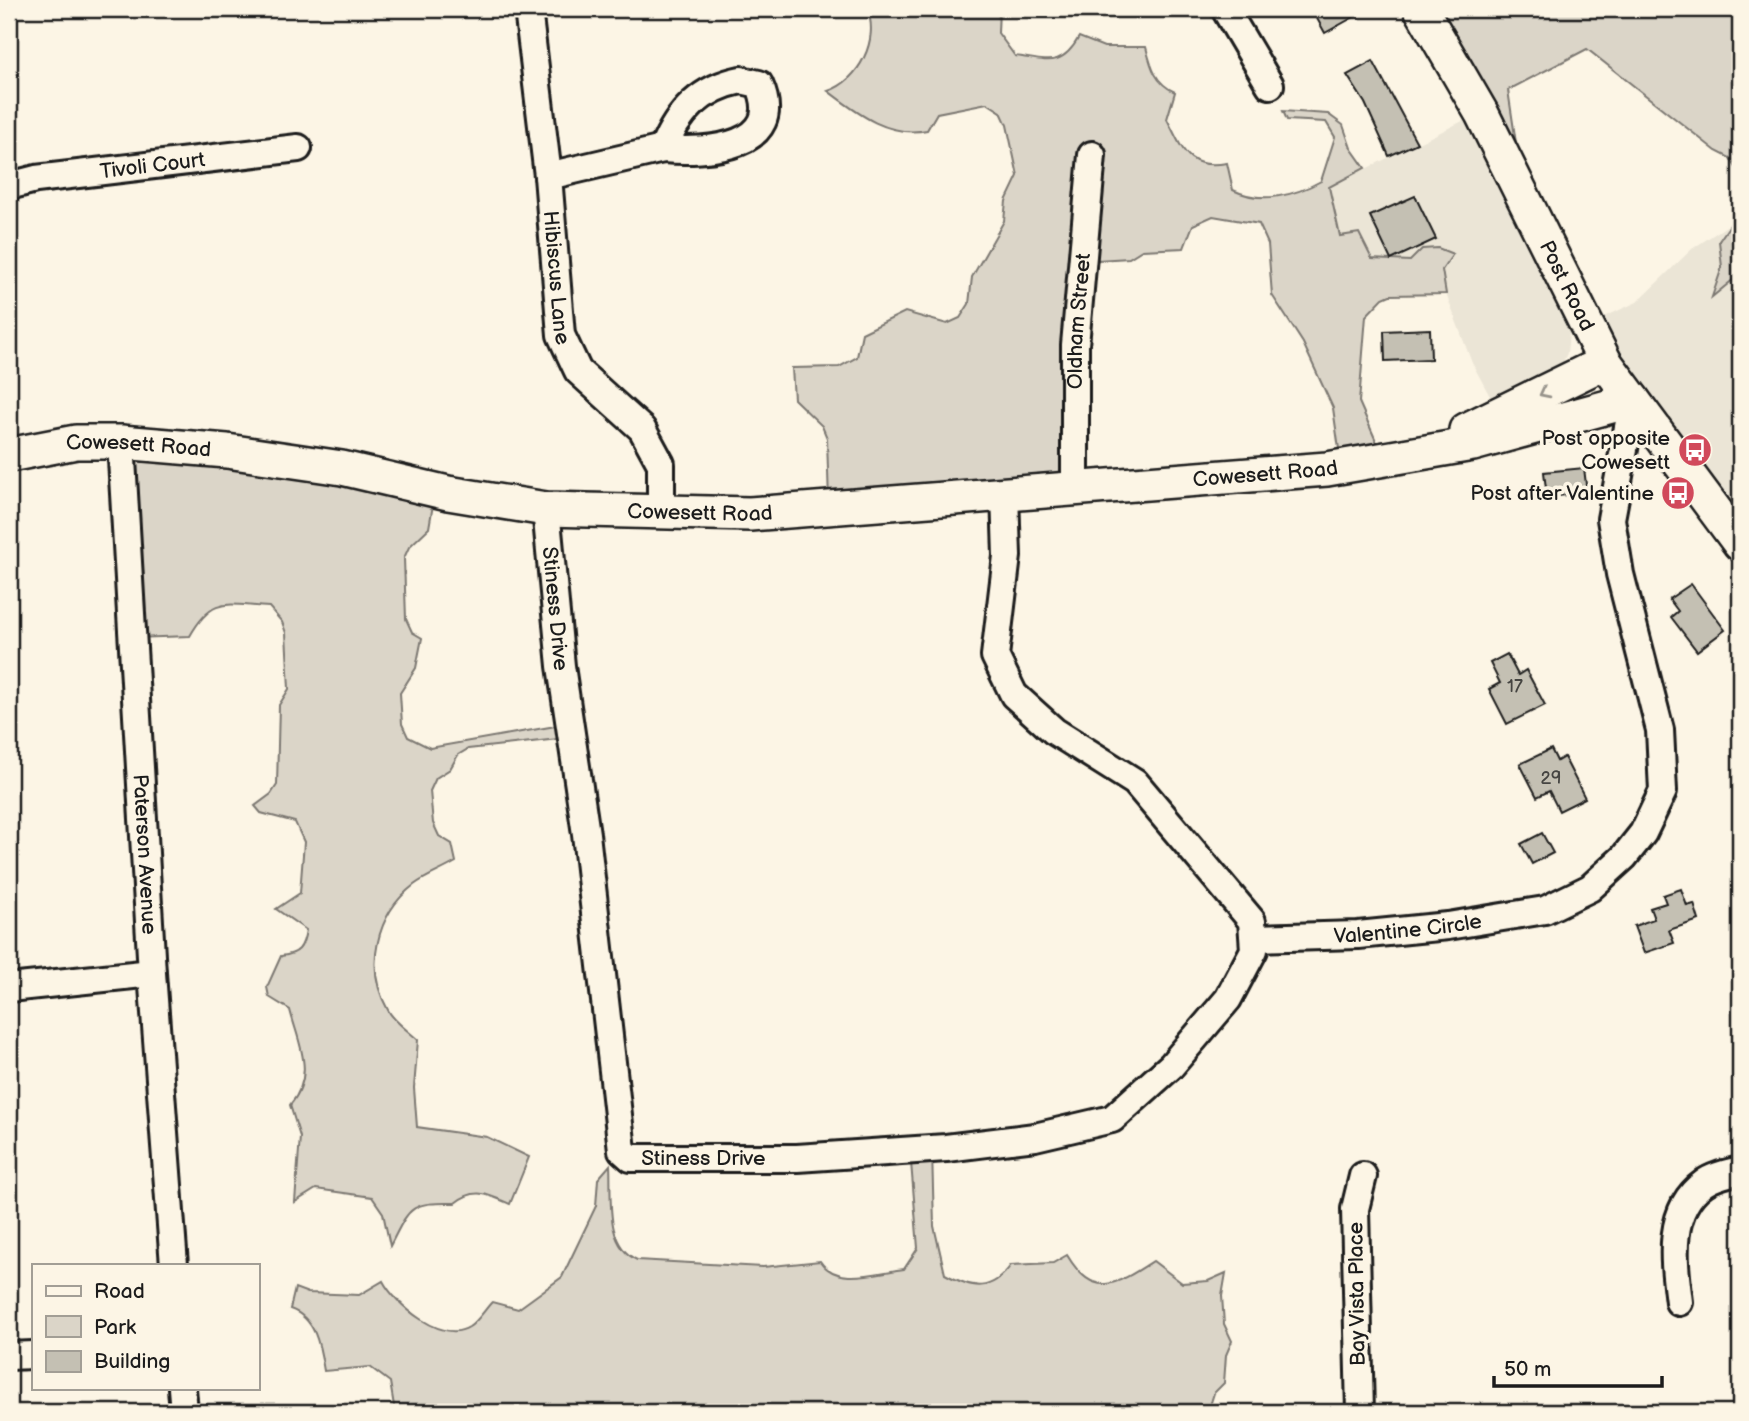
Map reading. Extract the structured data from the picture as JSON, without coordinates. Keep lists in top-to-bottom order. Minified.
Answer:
{"streets":{"main road":["Post Road","Cowesett Road"],"street":["Tivoli Court","Hibiscus Lane","Oldham Street","Stiness Drive","Paterson Avenue","Valentine Circle","Bay Vista Place"]},"crossings":[["Hibiscus Lane","Cowesett Road"],["Post Road","Cowesett Road"],["Post Road","Valentine Circle"],["Oldham Street","Cowesett Road"],["Cowesett Road","Stiness Drive"],["Cowesett Road","Paterson Avenue"],["Cowesett Road","Valentine Circle"],["Stiness Drive","Valentine Circle"]],"places":{"bus stop":["Post opposite Cowesett","Post after Valentine"]},"house_numbers":["17","29"],"legend":["Road","Park","Building"],"scale_bar":"50 m"}
